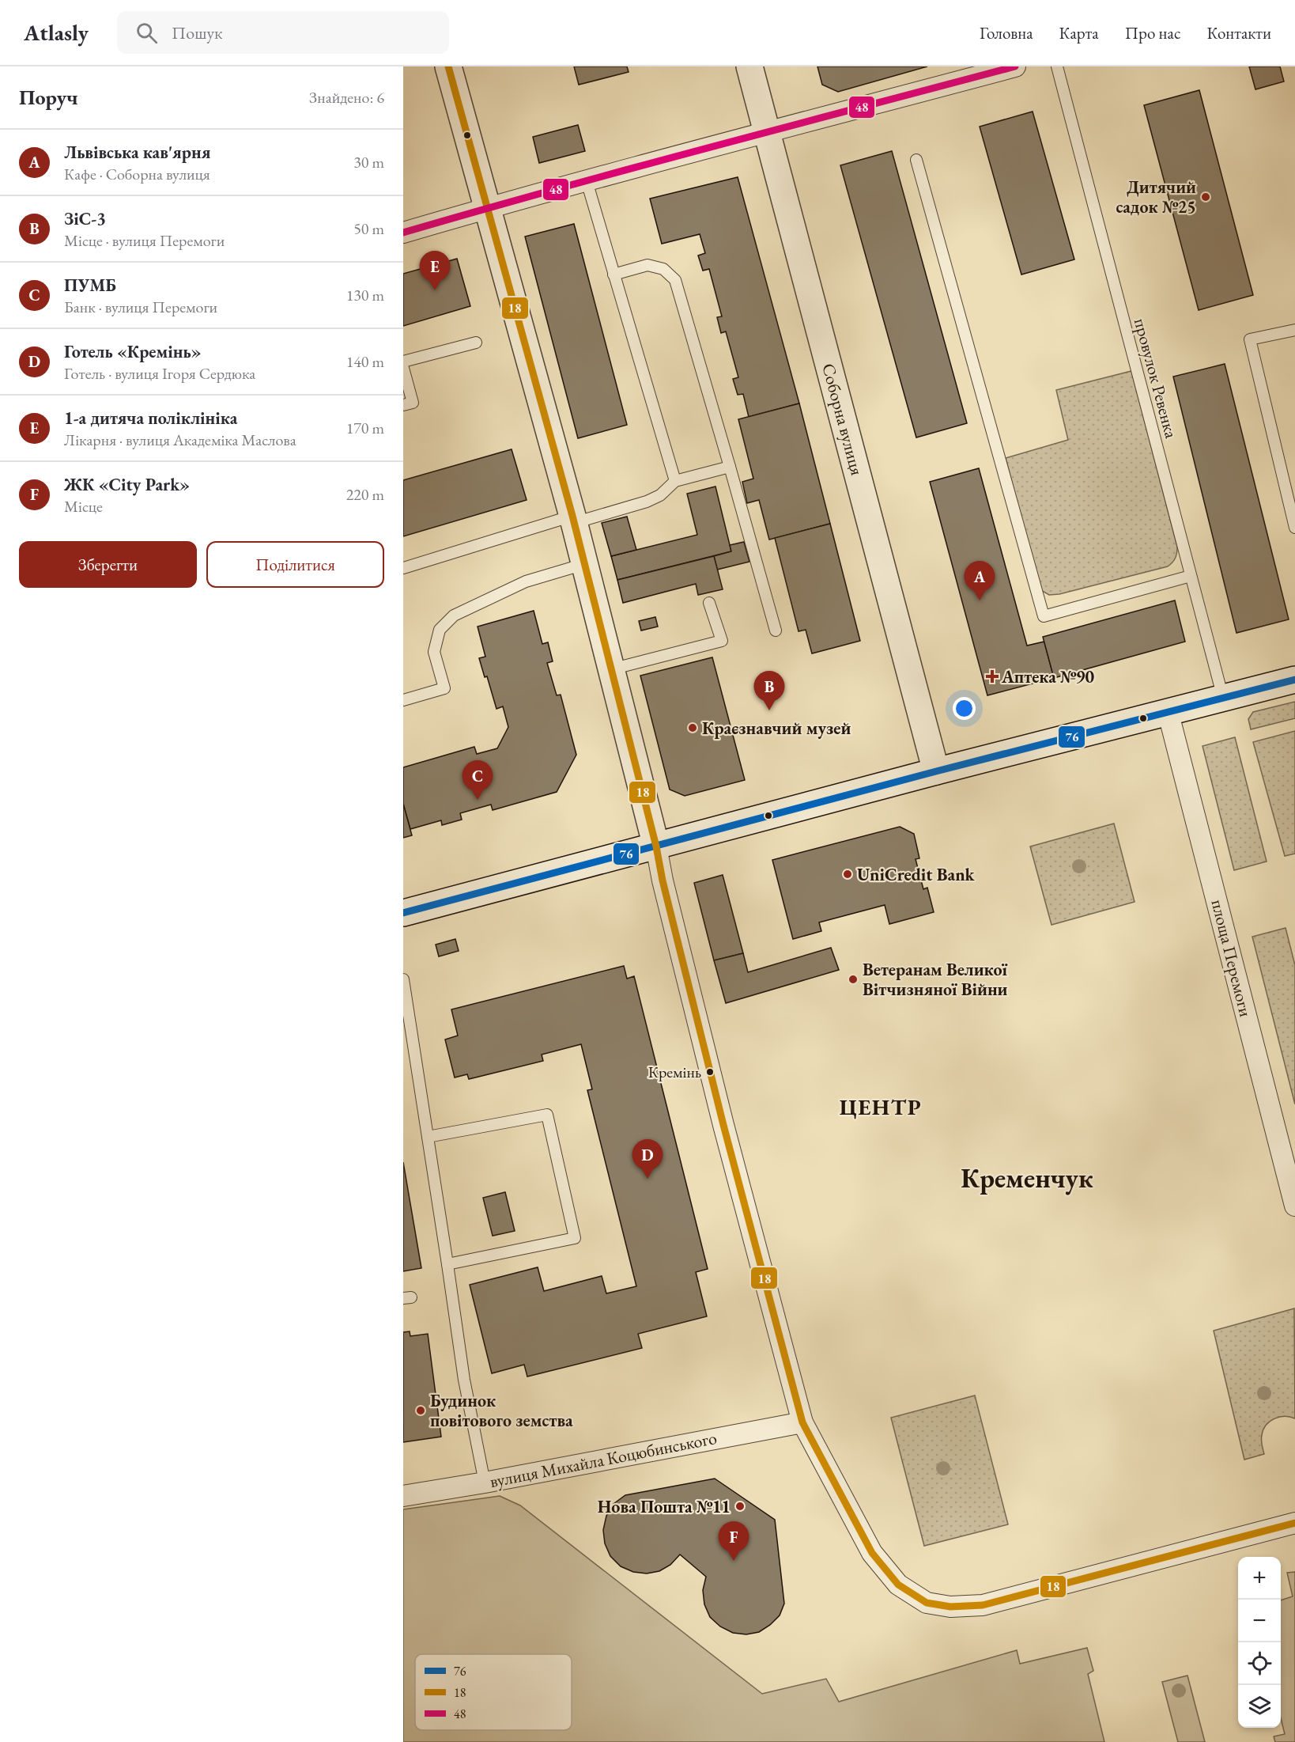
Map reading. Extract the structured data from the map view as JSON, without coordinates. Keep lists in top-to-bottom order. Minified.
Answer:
{"streets":{"street":["Соборна вулиця","площа Перемоги","вулиця Михайла Коцюбинського"],"lane":["провулок Ревенка"]},"districts":["ЦЕНТР","Кременчук"],"places":{"other":["Дитячий садок №25","Краєзнавчий музей","UniCredit Bank","Ветеранам Великої Вітчизняної Війни","Кремінь","Будинок повітового земства","Нова Пошта №11"],"health":["Аптека №90"]},"lines":["transit line 18","transit line 48","transit line 76"],"legend":["76","18","48"],"page":{"header":"Atlasly","search":"Пошук","nav":["Головна","Карта","Про нас","Контакти"],"heading":["Поруч","Знайдено: 6"],"list":[{"mark":"A","name":"Львiвська кав'ярня","note":"Кафе · Соборна вулиця","value":"30 m"},{"mark":"B","name":"ЗіС-3","note":"Місце · вулиця Перемоги","value":"50 m"},{"mark":"C","name":"ПУМБ","note":"Банк · вулиця Перемоги","value":"130 m"},{"mark":"D","name":"Готель «Кремінь»","note":"Готель · вулиця Ігоря Сердюка","value":"140 m"},{"mark":"E","name":"1-а дитяча поліклініка","note":"Лікарня · вулиця Академіка Маслова","value":"170 m"},{"mark":"F","name":"ЖК «City Park»","note":"Місце","value":"220 m"}],"pins":["E","A","B","C","D","F"],"buttons":["Зберегти","Поділитися"],"map_buttons":["+","−"]}}
